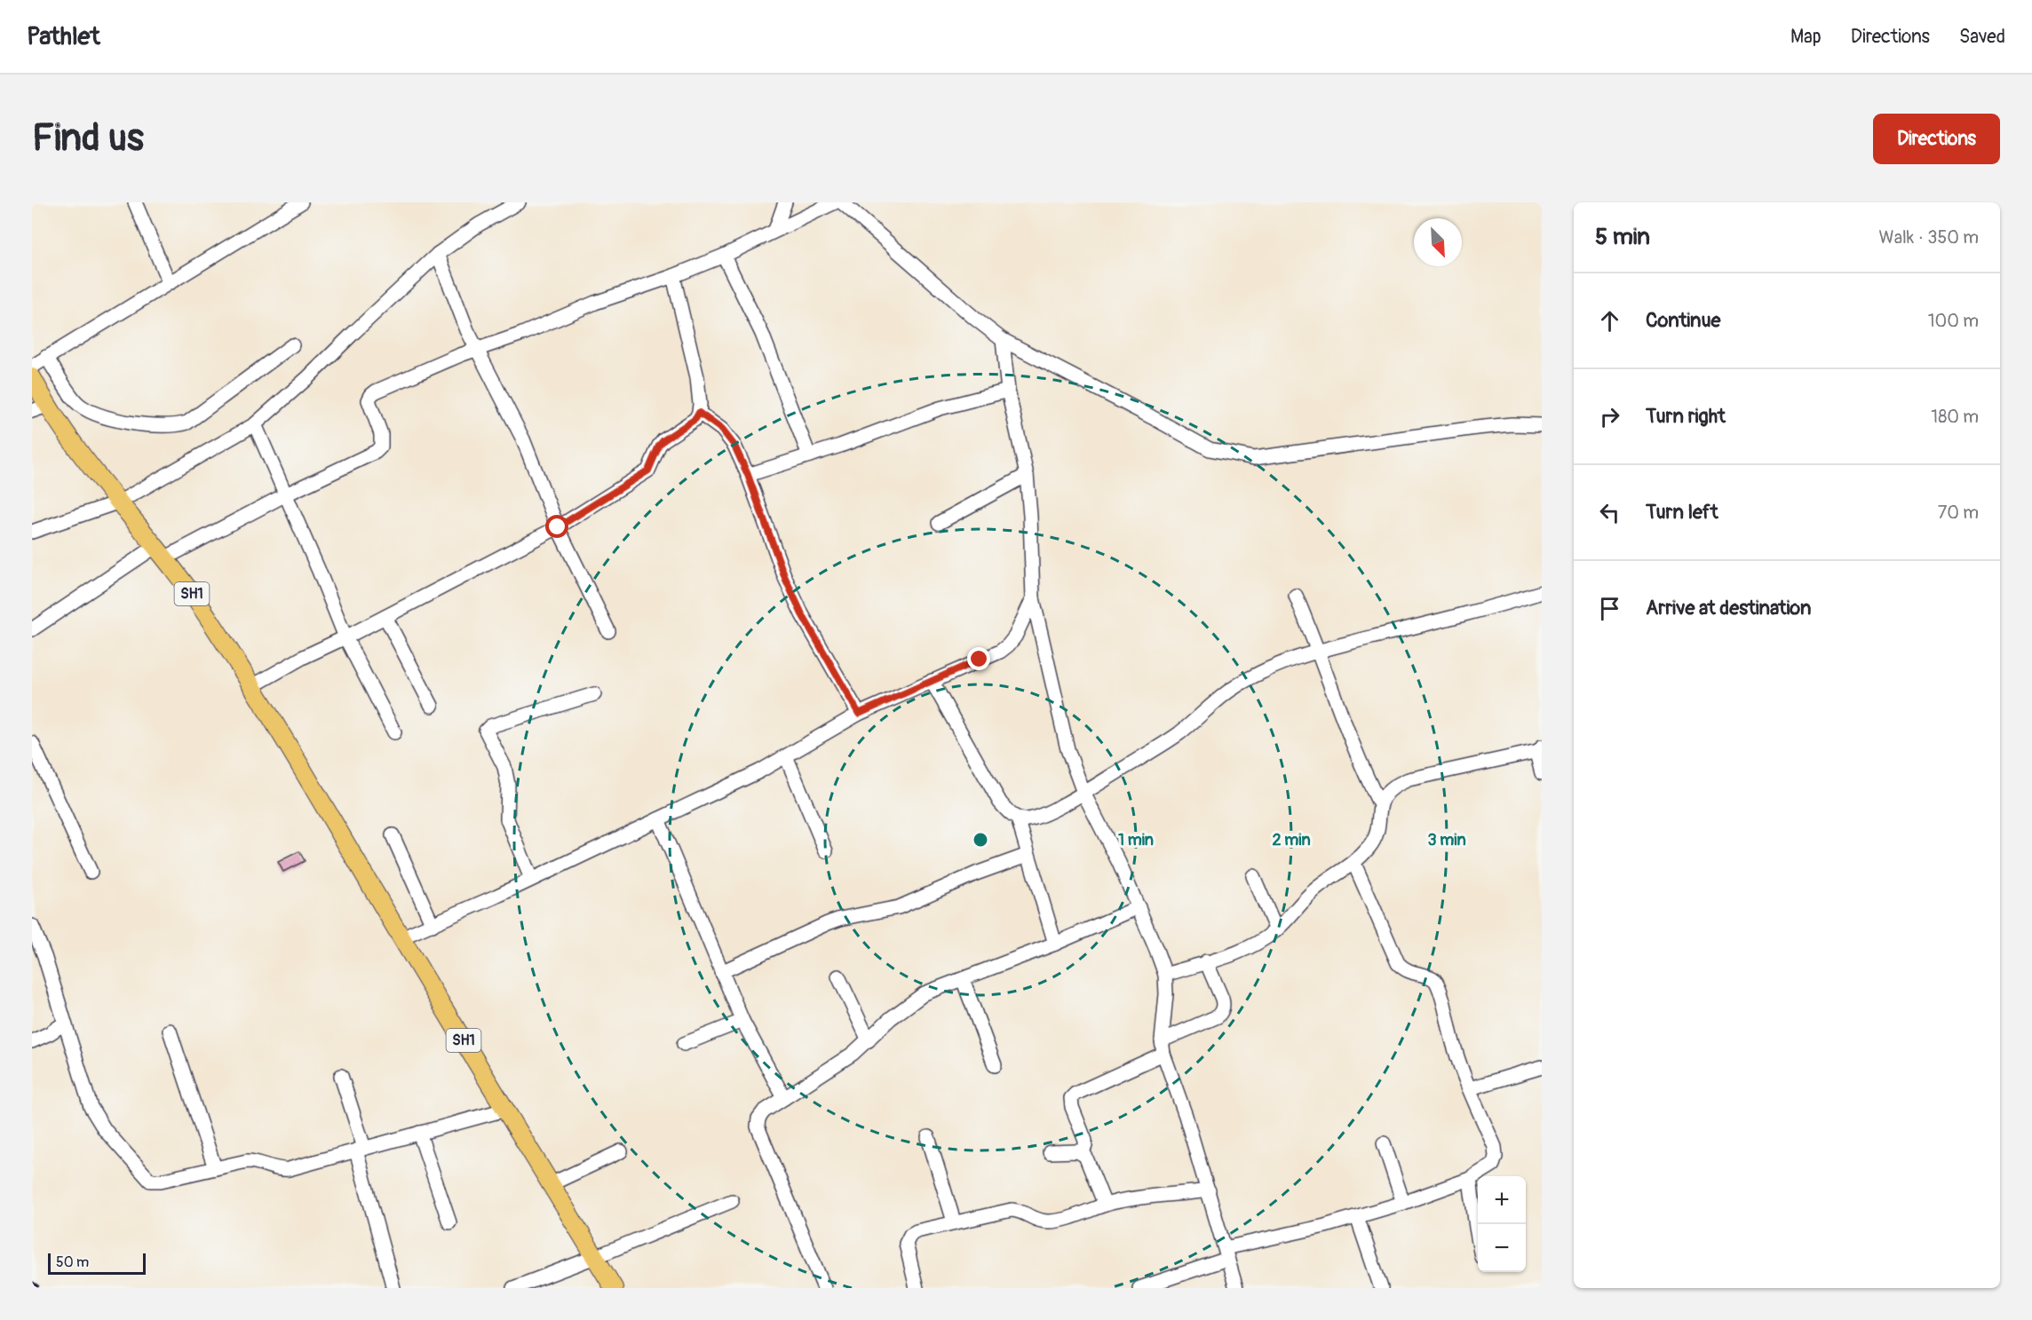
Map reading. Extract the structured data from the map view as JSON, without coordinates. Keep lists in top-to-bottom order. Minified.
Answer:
{"streets":{"main road":["SH1"]},"scale_bar":"50 m","north":"bottom right","page":{"header":"Pathlet","nav":["Map","Directions","Saved"],"buttons":"Directions","title":"Find us","heading":["5 min","Walk · 350 m"],"list":[["Continue","100 m"],["Turn right","180 m"],["Turn left","70 m"],"Arrive at destination"],"map_buttons":["+","−"],"scale":"50 m"},"rings":["1 min","2 min","3 min"]}
